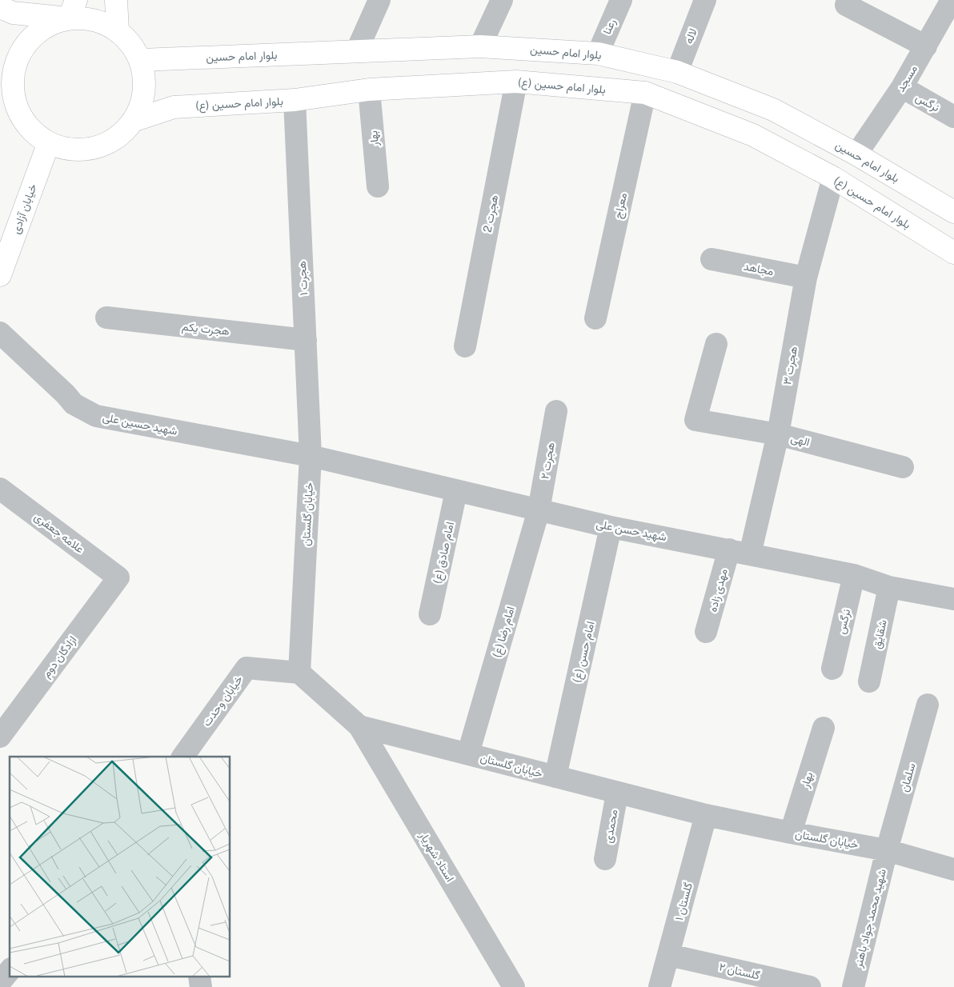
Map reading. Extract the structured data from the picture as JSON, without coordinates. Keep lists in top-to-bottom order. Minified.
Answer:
{"streets":{"main road":["بلوار امام حسین","بلوار امام حسین (ع)","خیابان آزادی"],"street":["رعنا","لاله","مسجد","نرگس","بهار","معراج","هجرت 2","مجاهد","هجرت ۱","هجرت یکم","هجرت ۳","شهید حسین علی","الهی","هجرت ۲","خیابان گلستان","شهید حسن علی","علامه جعفری","امام صادق (ع)","مهدی زاده","امام رضا (ع)","شقایق","امام حسن (ع)","ازادگان دوم","خیابان وحدت","سلمان","محمدی","استاد شهریار","گلستان ۱","شهید محمد جواد باهنر","گلستان ۲"]},"crossings":[["رعنا","بلوار امام حسین"],["لاله","بلوار امام حسین"],["بلوار امام حسین","مسجد"],["بلوار امام حسین","بلوار امام حسین (ع)"],["بلوار امام حسین","خیابان آزادی"],["مسجد","نرگس"],["بلوار امام حسین (ع)","بهار"],["بلوار امام حسین (ع)","معراج"],["بلوار امام حسین (ع)","خیابان آزادی"],["بلوار امام حسین (ع)","هجرت 2"],["بلوار امام حسین (ع)","هجرت ۱"],["بلوار امام حسین (ع)","هجرت ۳"],["نرگس","شهید حسن علی"],["بهار","خیابان گلستان"],["مجاهد","هجرت ۳"],["هجرت ۱","هجرت یکم"],["هجرت ۱","شهید حسین علی"],["هجرت ۱","خیابان گلستان"],["هجرت ۱","شهید حسن علی"],["هجرت ۳","الهی"],["هجرت ۳","شهید حسن علی"],["شهید حسین علی","خیابان گلستان"],["شهید حسین علی","شهید حسن علی"],["هجرت ۲","شهید حسن علی"],["هجرت ۲","امام رضا (ع)"],["خیابان گلستان","شهید حسن علی"],["خیابان گلستان","امام رضا (ع)"],["خیابان گلستان","امام حسن (ع)"],["خیابان گلستان","خیابان وحدت"],["خیابان گلستان","سلمان"],["خیابان گلستان","محمدی"],["خیابان گلستان","استاد شهریار"],["خیابان گلستان","گلستان ۱"],["خیابان گلستان","شهید محمد جواد باهنر"],["شهید حسن علی","امام صادق (ع)"],["شهید حسن علی","مهدی زاده"],["شهید حسن علی","امام رضا (ع)"],["شهید حسن علی","شقایق"],["شهید حسن علی","امام حسن (ع)"],["علامه جعفری","ازادگان دوم"],["سلمان","شهید محمد جواد باهنر"],["گلستان ۱","گلستان ۲"]]}
